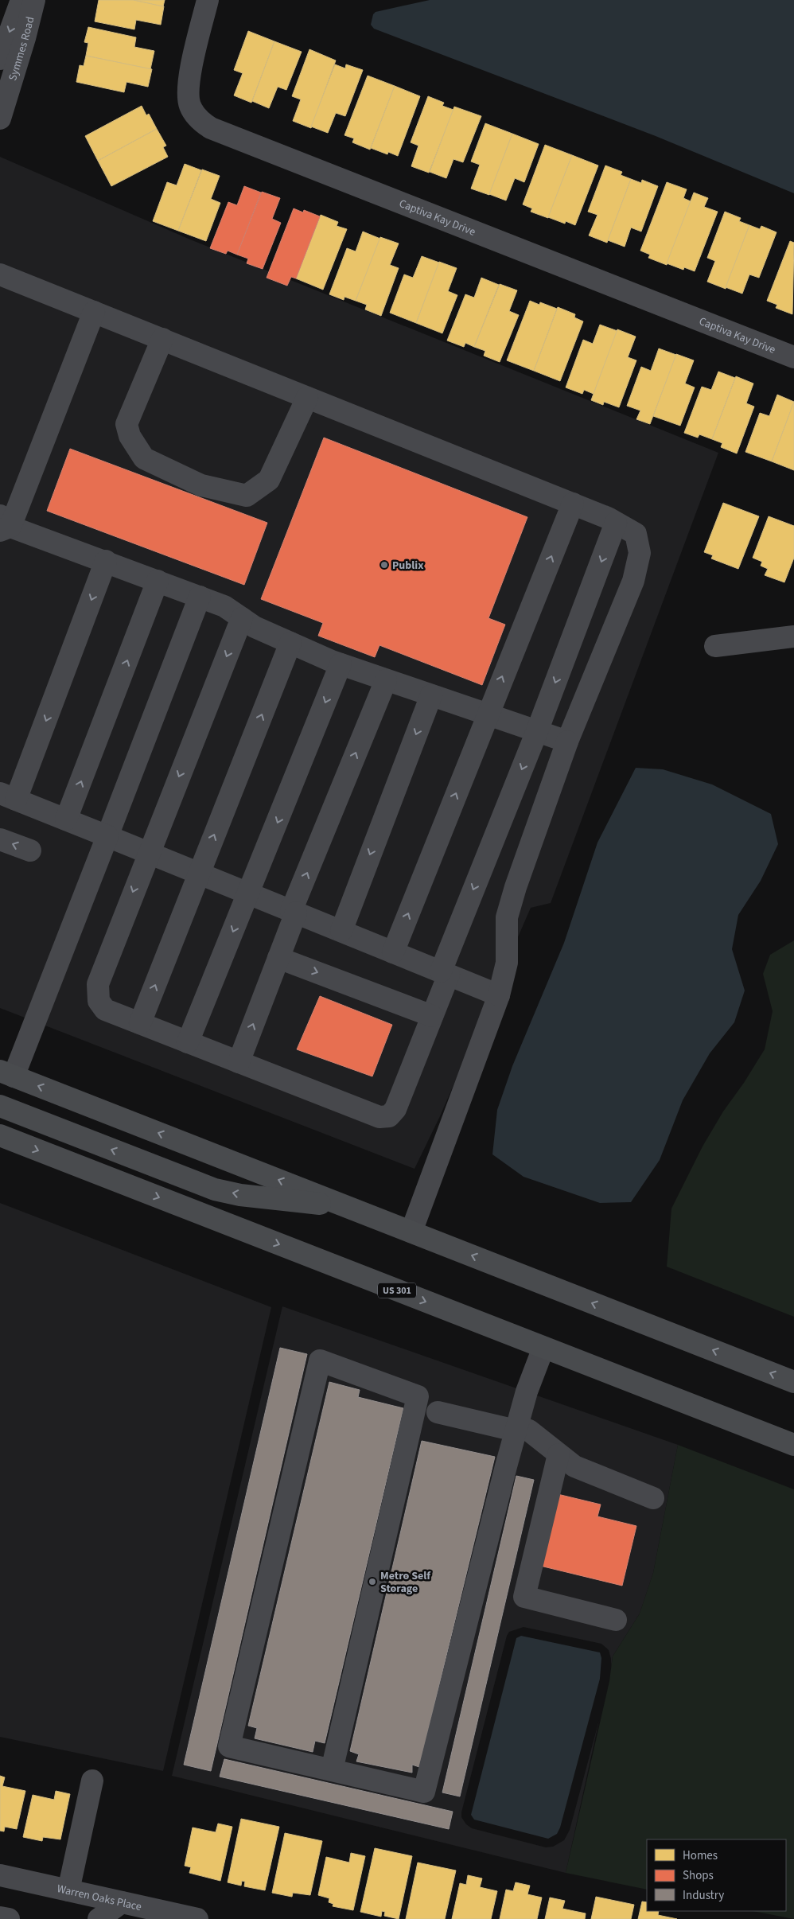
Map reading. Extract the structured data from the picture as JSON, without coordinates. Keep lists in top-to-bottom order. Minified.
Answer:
{"streets":{"main road":["US 301"],"street":["Symmes Road","Captiva Kay Drive","Warren Oaks Place"]},"places":["Publix","Metro Self Storage"],"legend":["Homes","Shops","Industry"]}
